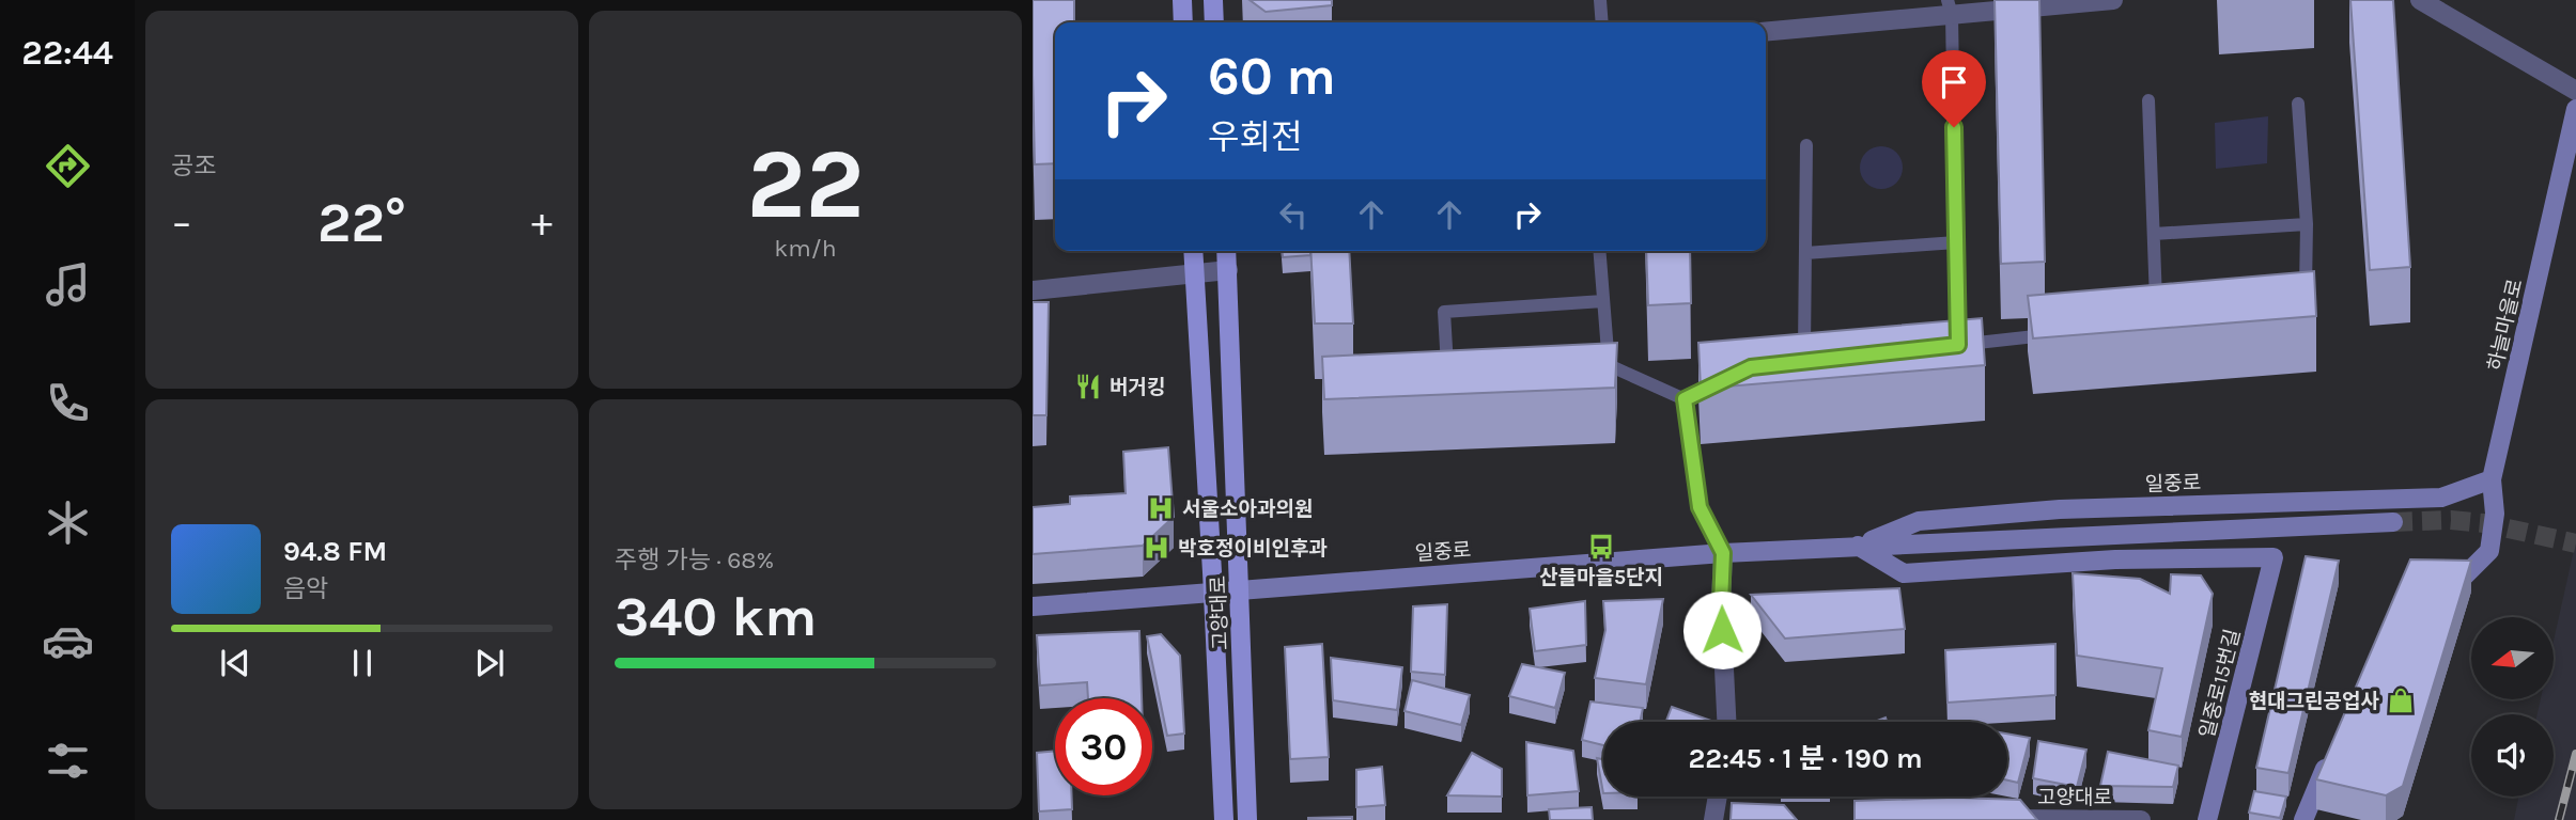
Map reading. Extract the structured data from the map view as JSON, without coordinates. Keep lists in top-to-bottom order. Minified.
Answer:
{"streets":{"main road":["고양대로"],"street":["하늘마을로","일중로","일중로15번길"]},"crossings":[["하늘마을로","일중로"],["일중로","고양대로"],["일중로","일중로15번길"]],"places":{"restaurant":["버거킹"],"hospital":["서울소아과의원","박호정이비인후과"],"bus stop":["산들마을5단지"],"shop":["현대그린공업사"]},"north":"left","page":{"tabs":"22:44","tile":["공조",["22","km/h"],["주행 가능 · 68%","340 km"]],"turn":["60 m","우회전"],"heat":["−","22°","+"],"song":["94.8 FM","음악"],"limit":"30","trip":"22:45 · 1 분 · 190 m"}}
